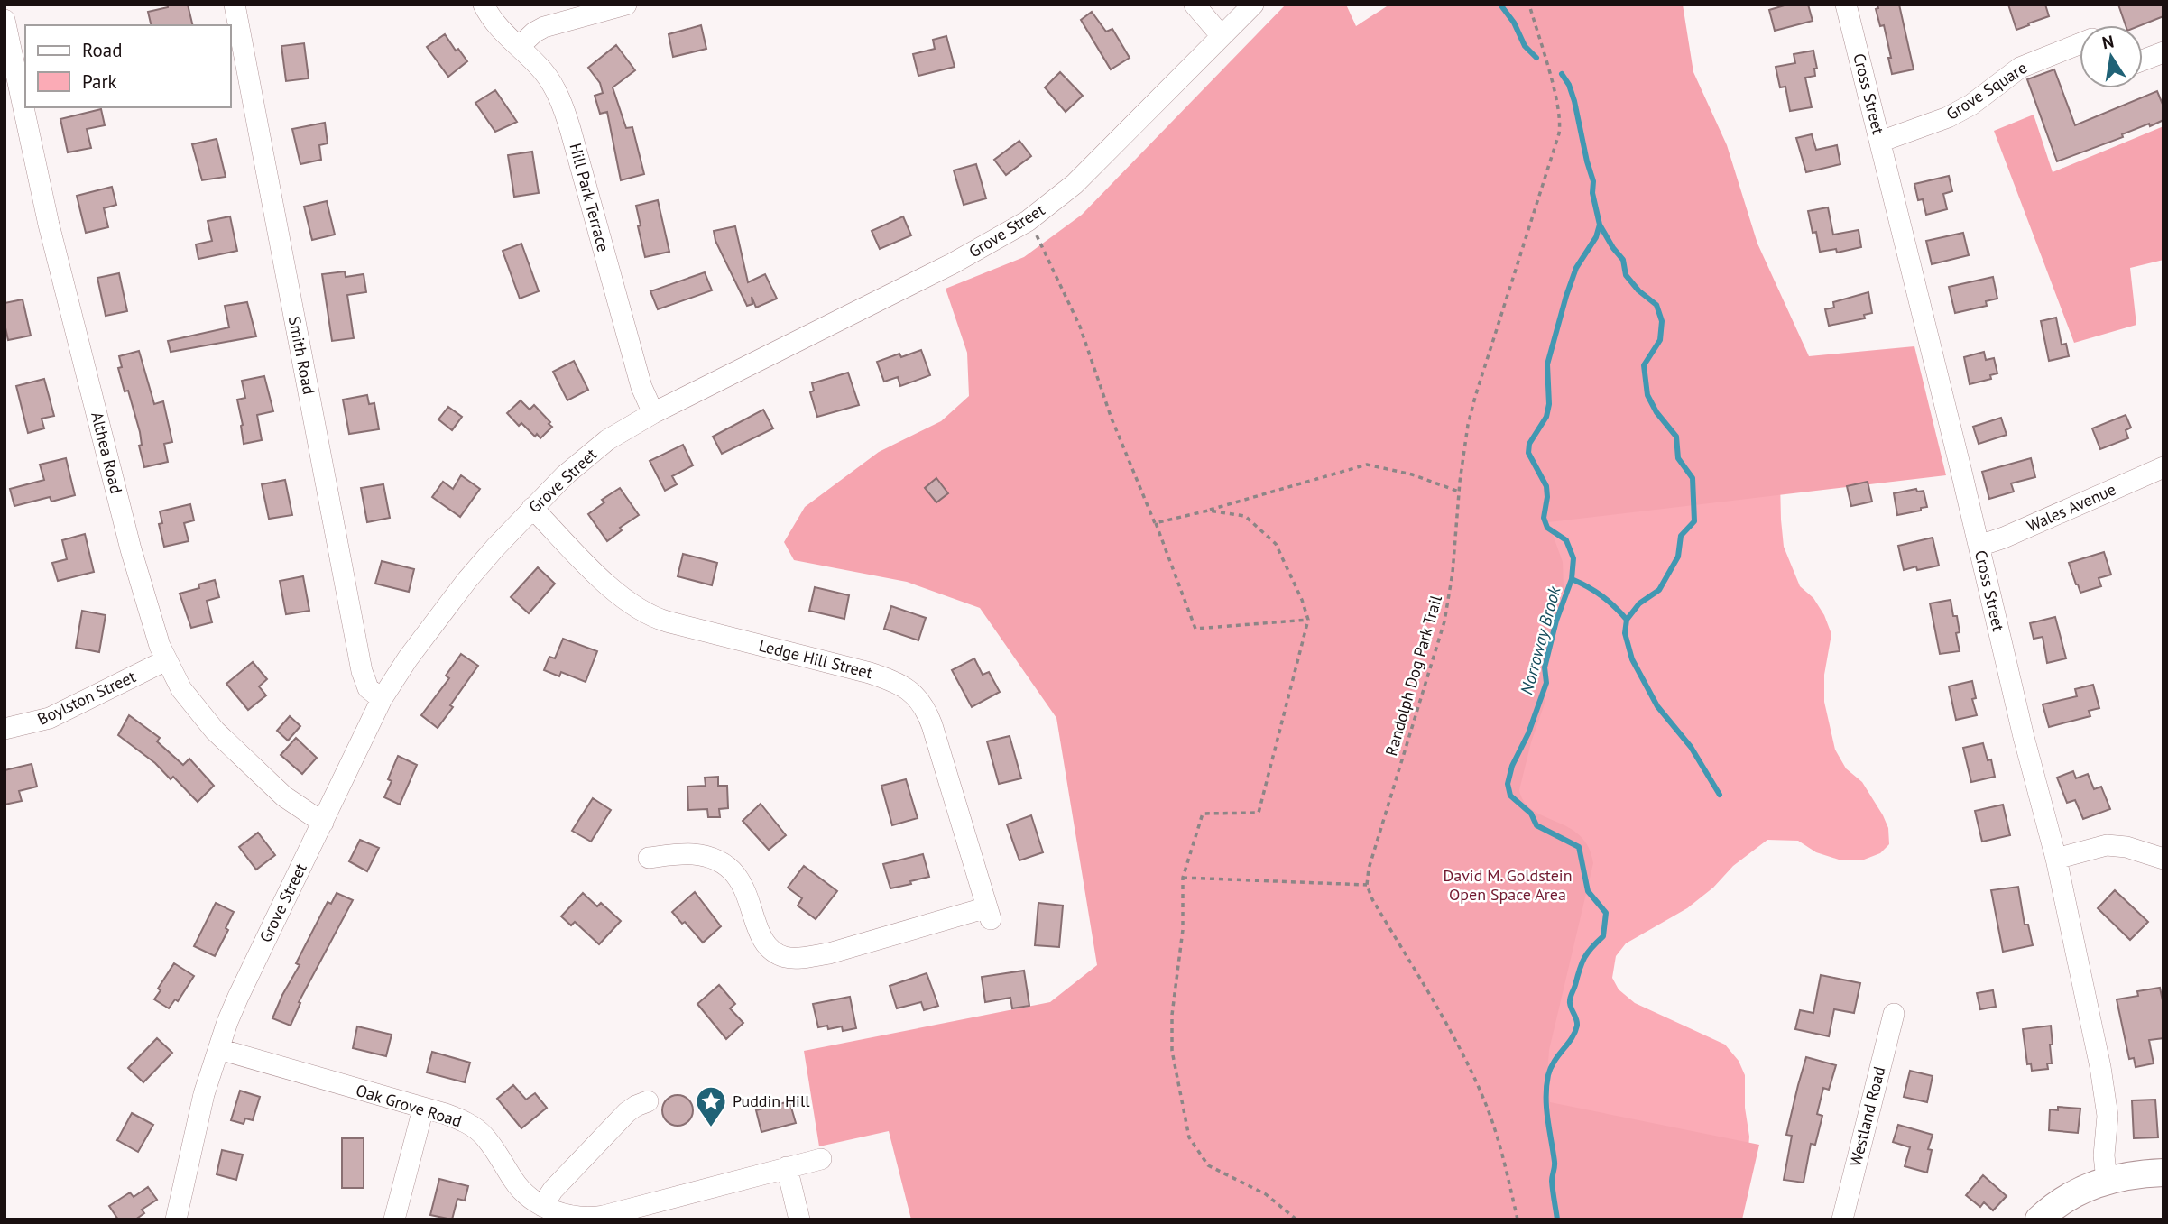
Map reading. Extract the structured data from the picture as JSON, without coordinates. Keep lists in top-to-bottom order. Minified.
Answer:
{"streets":{"street":["Grove Square","Cross Street","Hill Park Terrace","Grove Street","Smith Road","Althea Road","Wales Avenue","Ledge Hill Street","Boylston Street","Oak Grove Road","Westland Road"],"path":["Randolph Dog Park Trail"]},"crossings":[["Grove Square","Cross Street"],["Cross Street","Wales Avenue"],["Hill Park Terrace","Grove Street"],["Grove Street","Smith Road"],["Grove Street","Althea Road"],["Grove Street","Ledge Hill Street"],["Grove Street","Oak Grove Road"],["Althea Road","Boylston Street"]],"water":["Norroway Brook"],"parks":["David M. Goldstein Open Space Area"],"places":{"place":["Puddin Hill"]},"legend":["Road","Park"],"north":"top"}
